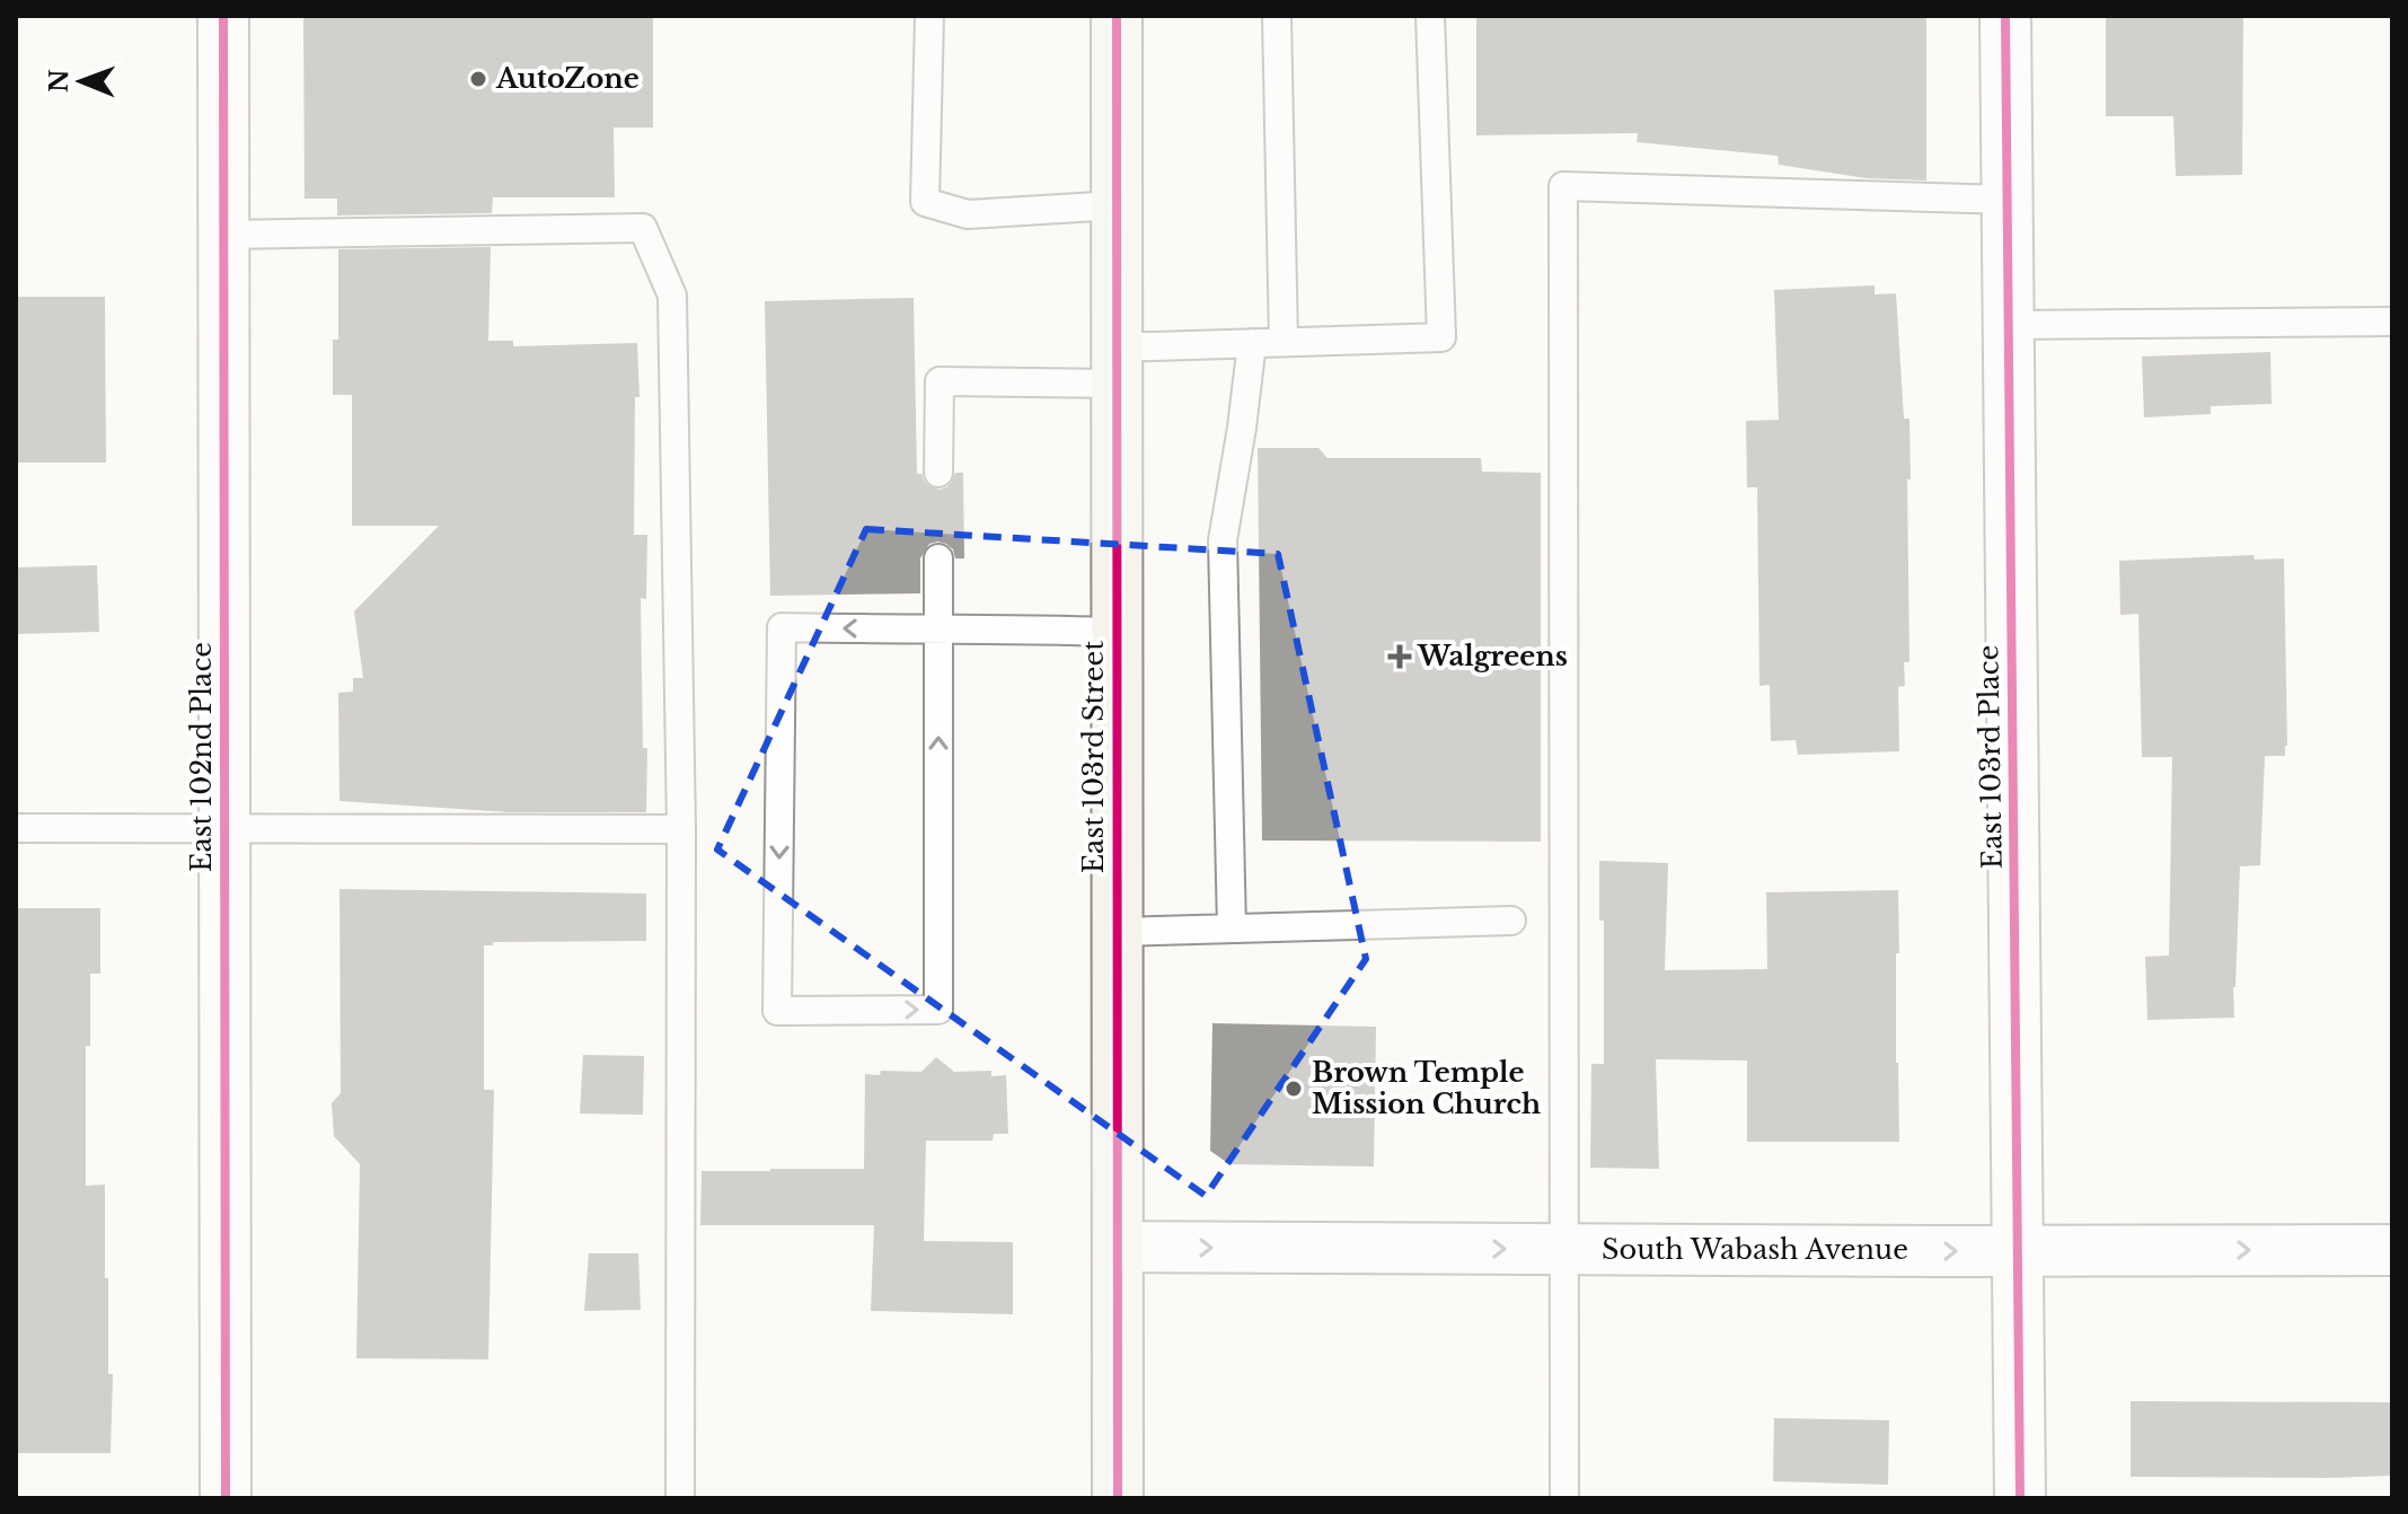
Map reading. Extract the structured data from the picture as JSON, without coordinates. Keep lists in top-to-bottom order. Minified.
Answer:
{"streets":{"main road":["East 103rd Street"],"street":["East 102nd Place","East 103rd Place","South Wabash Avenue"]},"crossings":[["East 103rd Street","South Wabash Avenue"],["East 103rd Place","South Wabash Avenue"]],"one_way":["South Wabash Avenue"],"places":{"other":["AutoZone","Brown Temple Mission Church"],"health":["Walgreens"]},"north":"left"}
